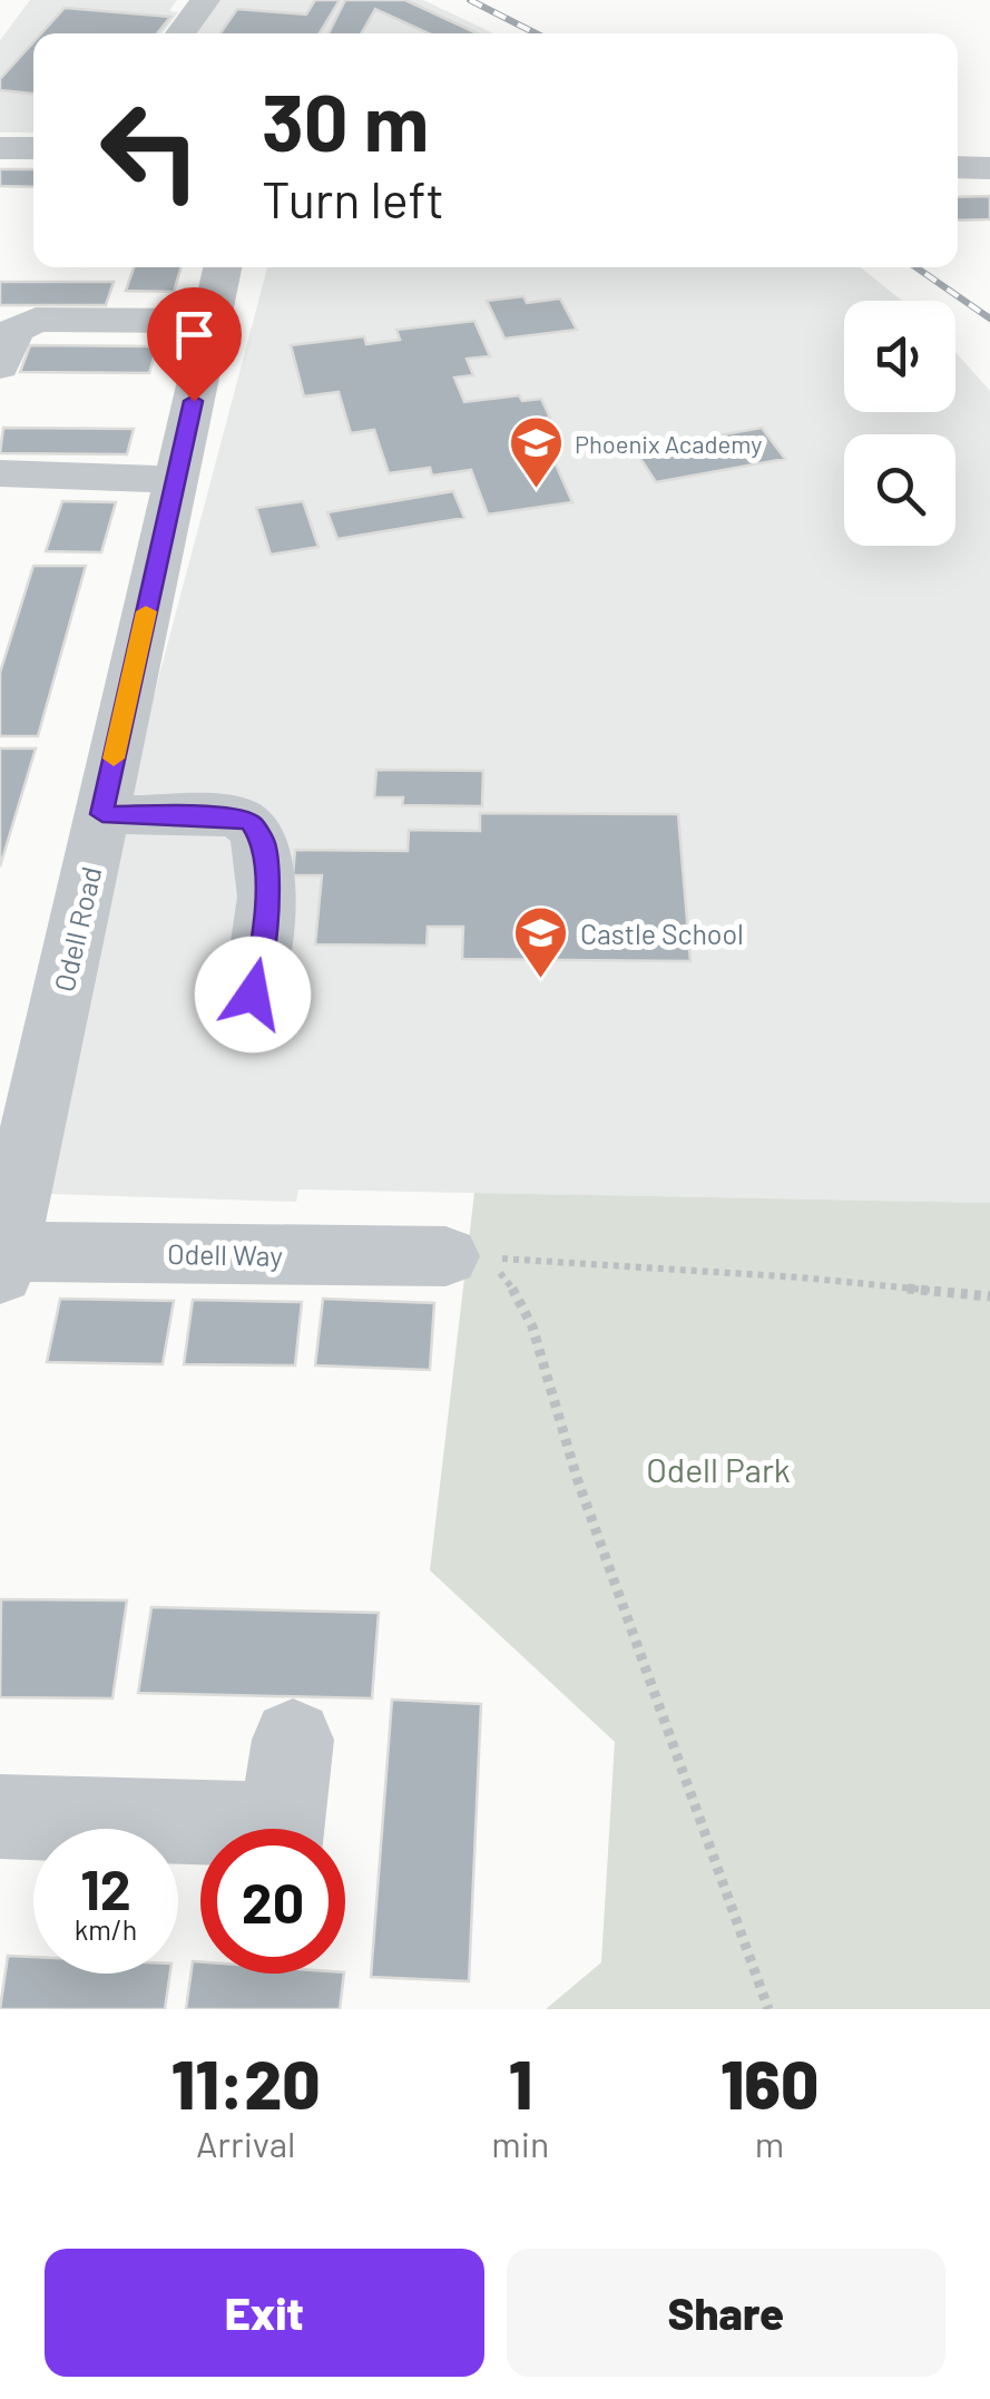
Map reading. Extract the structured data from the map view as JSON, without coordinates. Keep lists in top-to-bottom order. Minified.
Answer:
{"streets":{"street":["Odell Road","Odell Way"]},"crossings":[["Odell Road","Odell Way"]],"parks":["Odell Park"],"places":{"school or university":["Phoenix Academy","Castle School"]},"page":{"turn":["30 m","Turn left"],"speed":"12 km/h","limit":"20","eta":["11:20","Arrival","1","min","160","m"],"buttons":["Exit","Share"]}}
